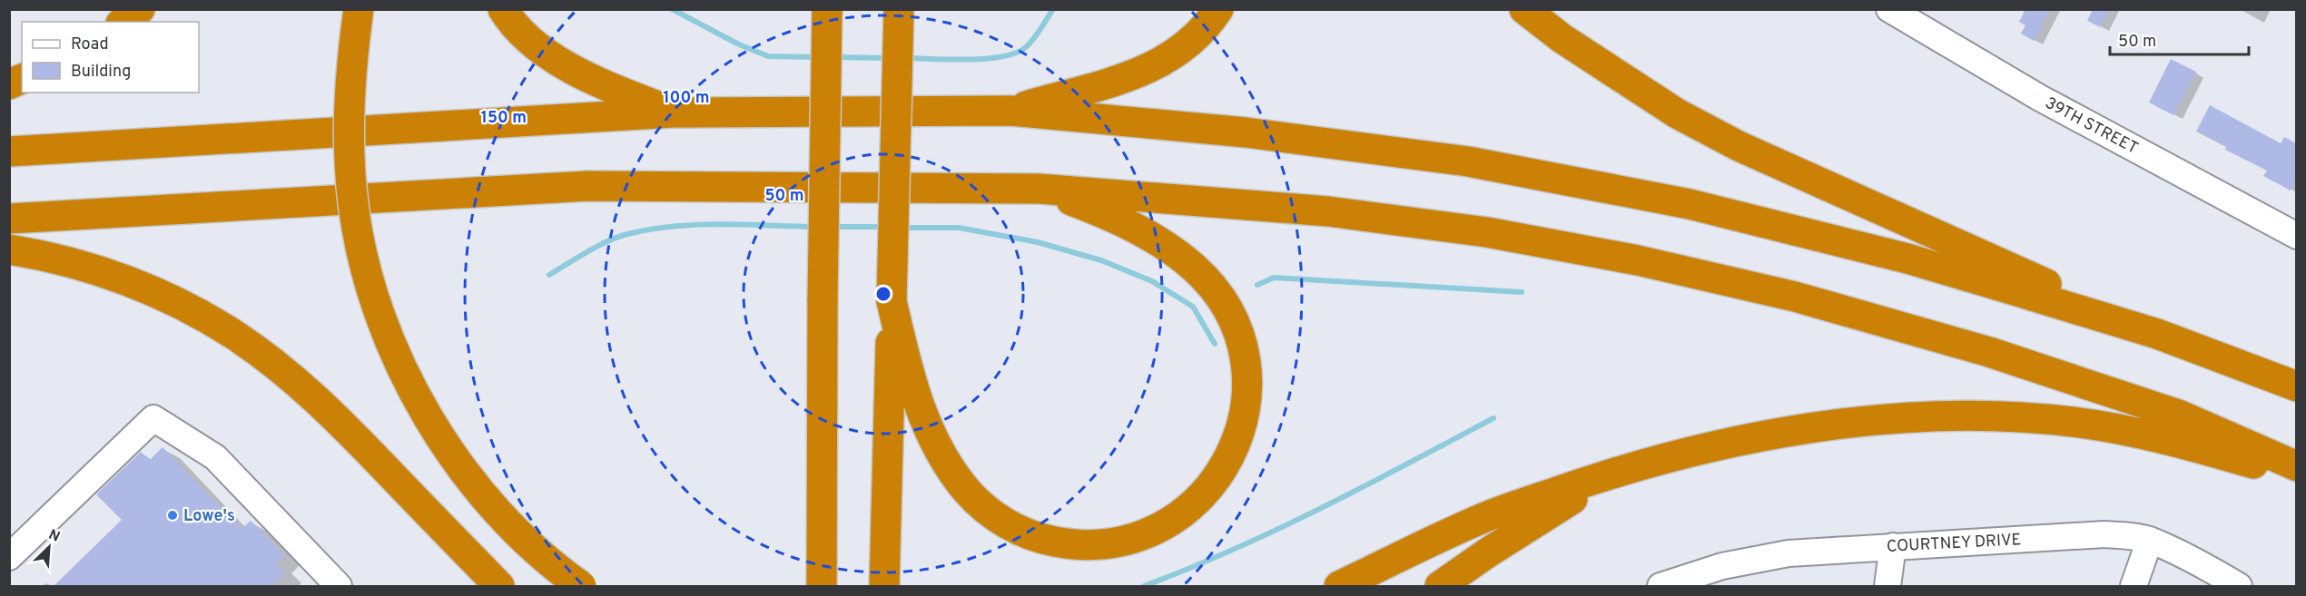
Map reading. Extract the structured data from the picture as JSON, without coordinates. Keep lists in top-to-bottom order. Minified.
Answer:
{"streets":{"street":["39TH STREET","COURTNEY DRIVE"]},"places":["Lowe's"],"legend":["Road","Building"],"scale_bar":"50 m","north":"top right","rings":["100 m","150 m","50 m"]}
